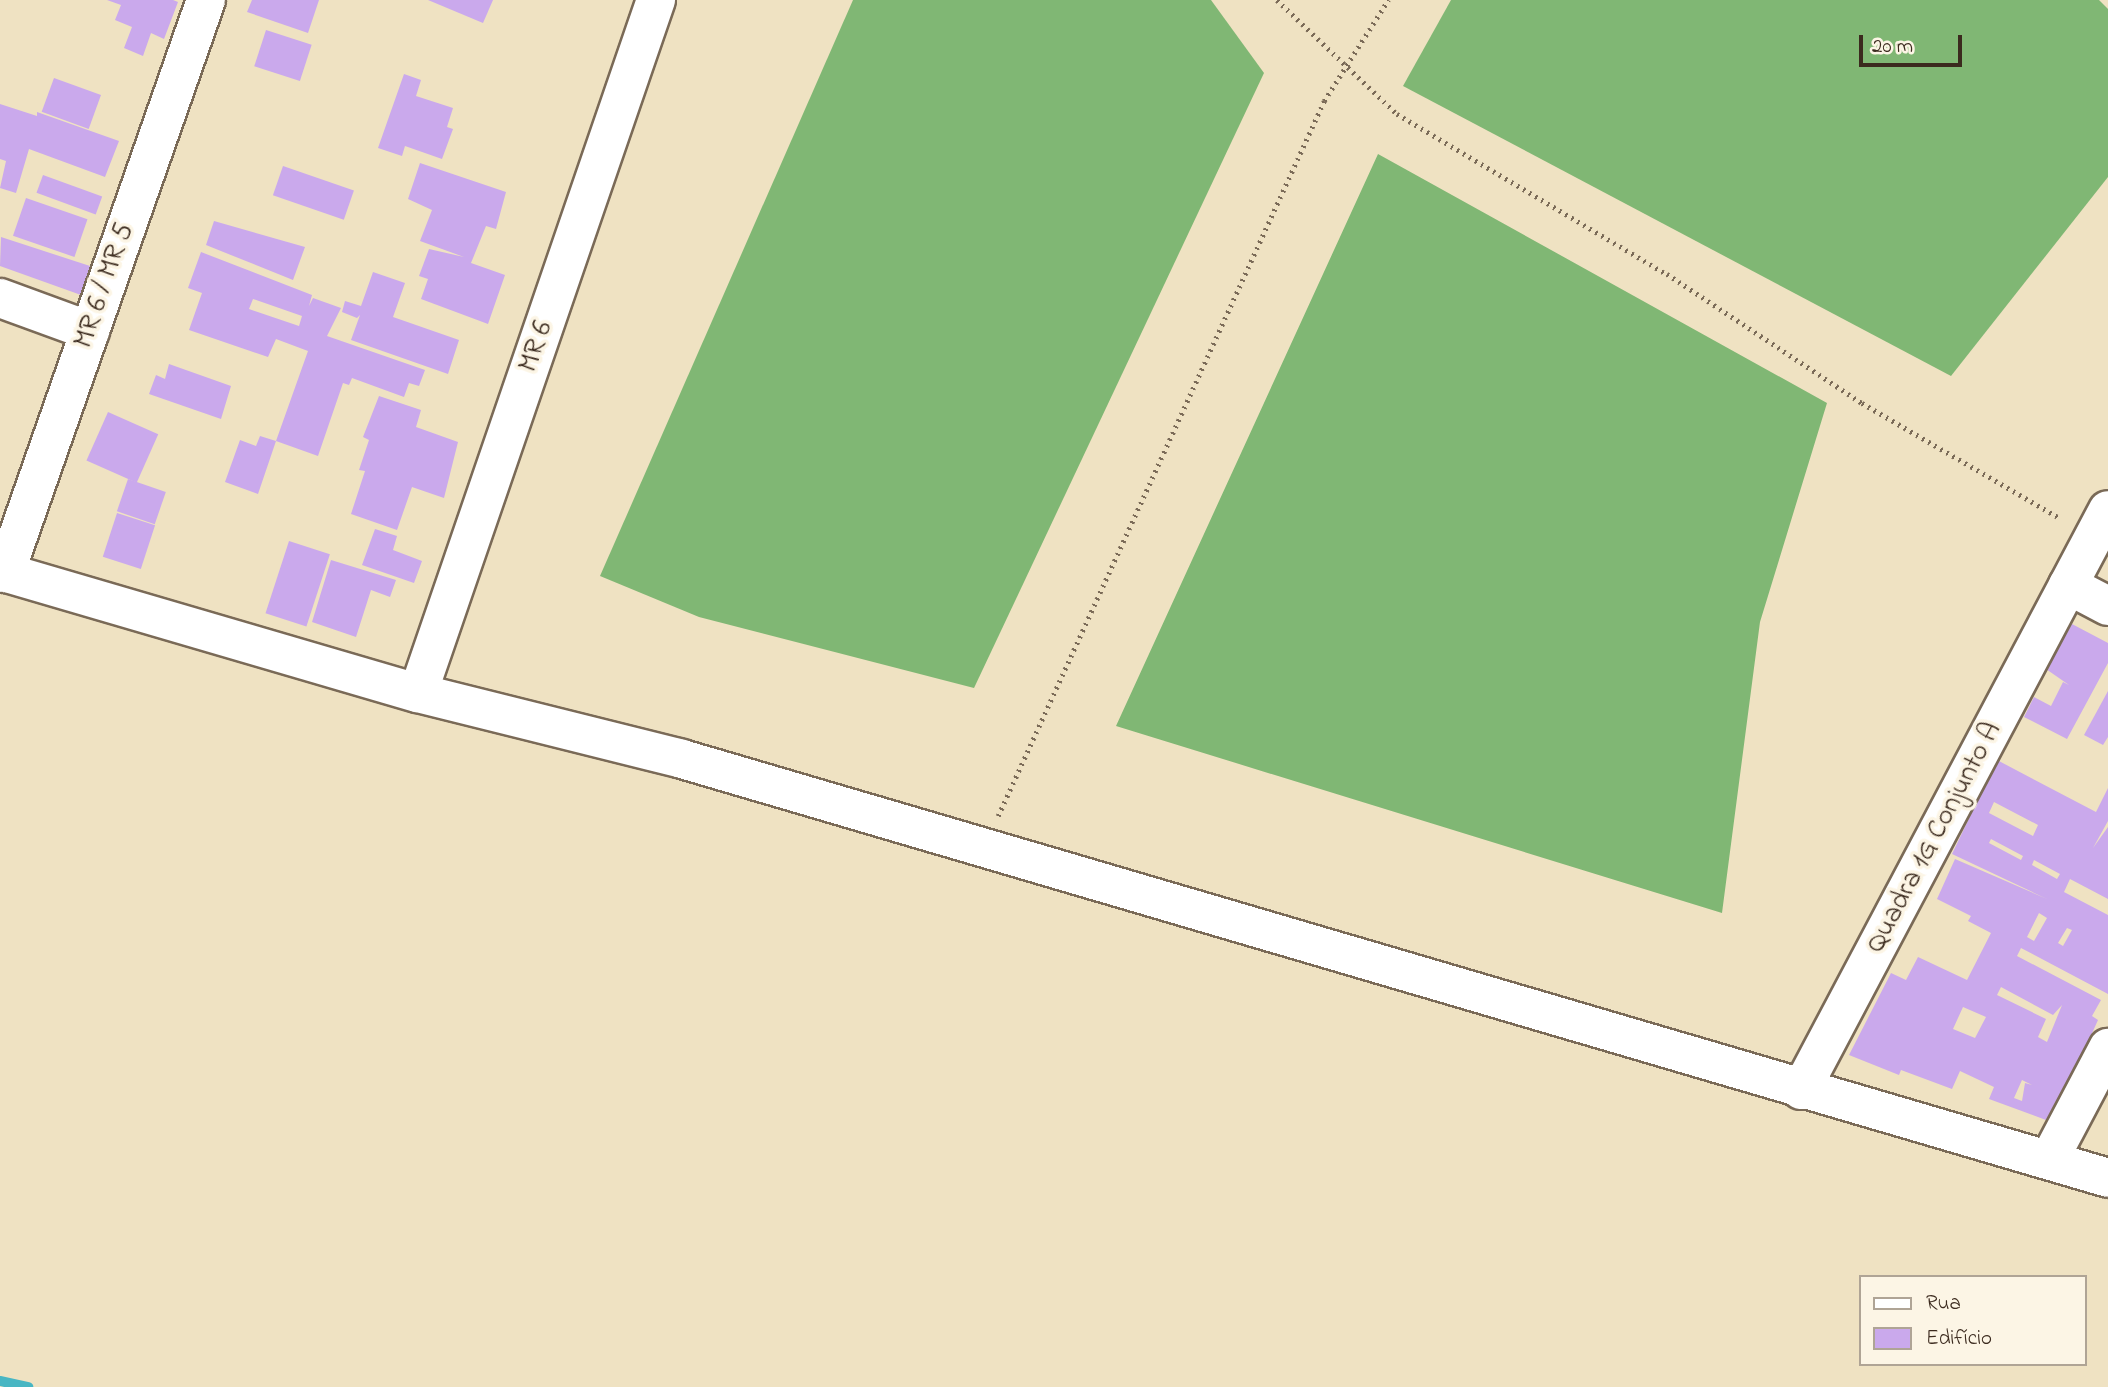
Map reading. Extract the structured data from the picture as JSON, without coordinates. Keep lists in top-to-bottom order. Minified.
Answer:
{"streets":{"street":["MR 6 / MR 5","MR 6","Quadra 1G Conjunto A"]},"legend":["Rua","Edifício"],"scale_bar":"20 m"}
